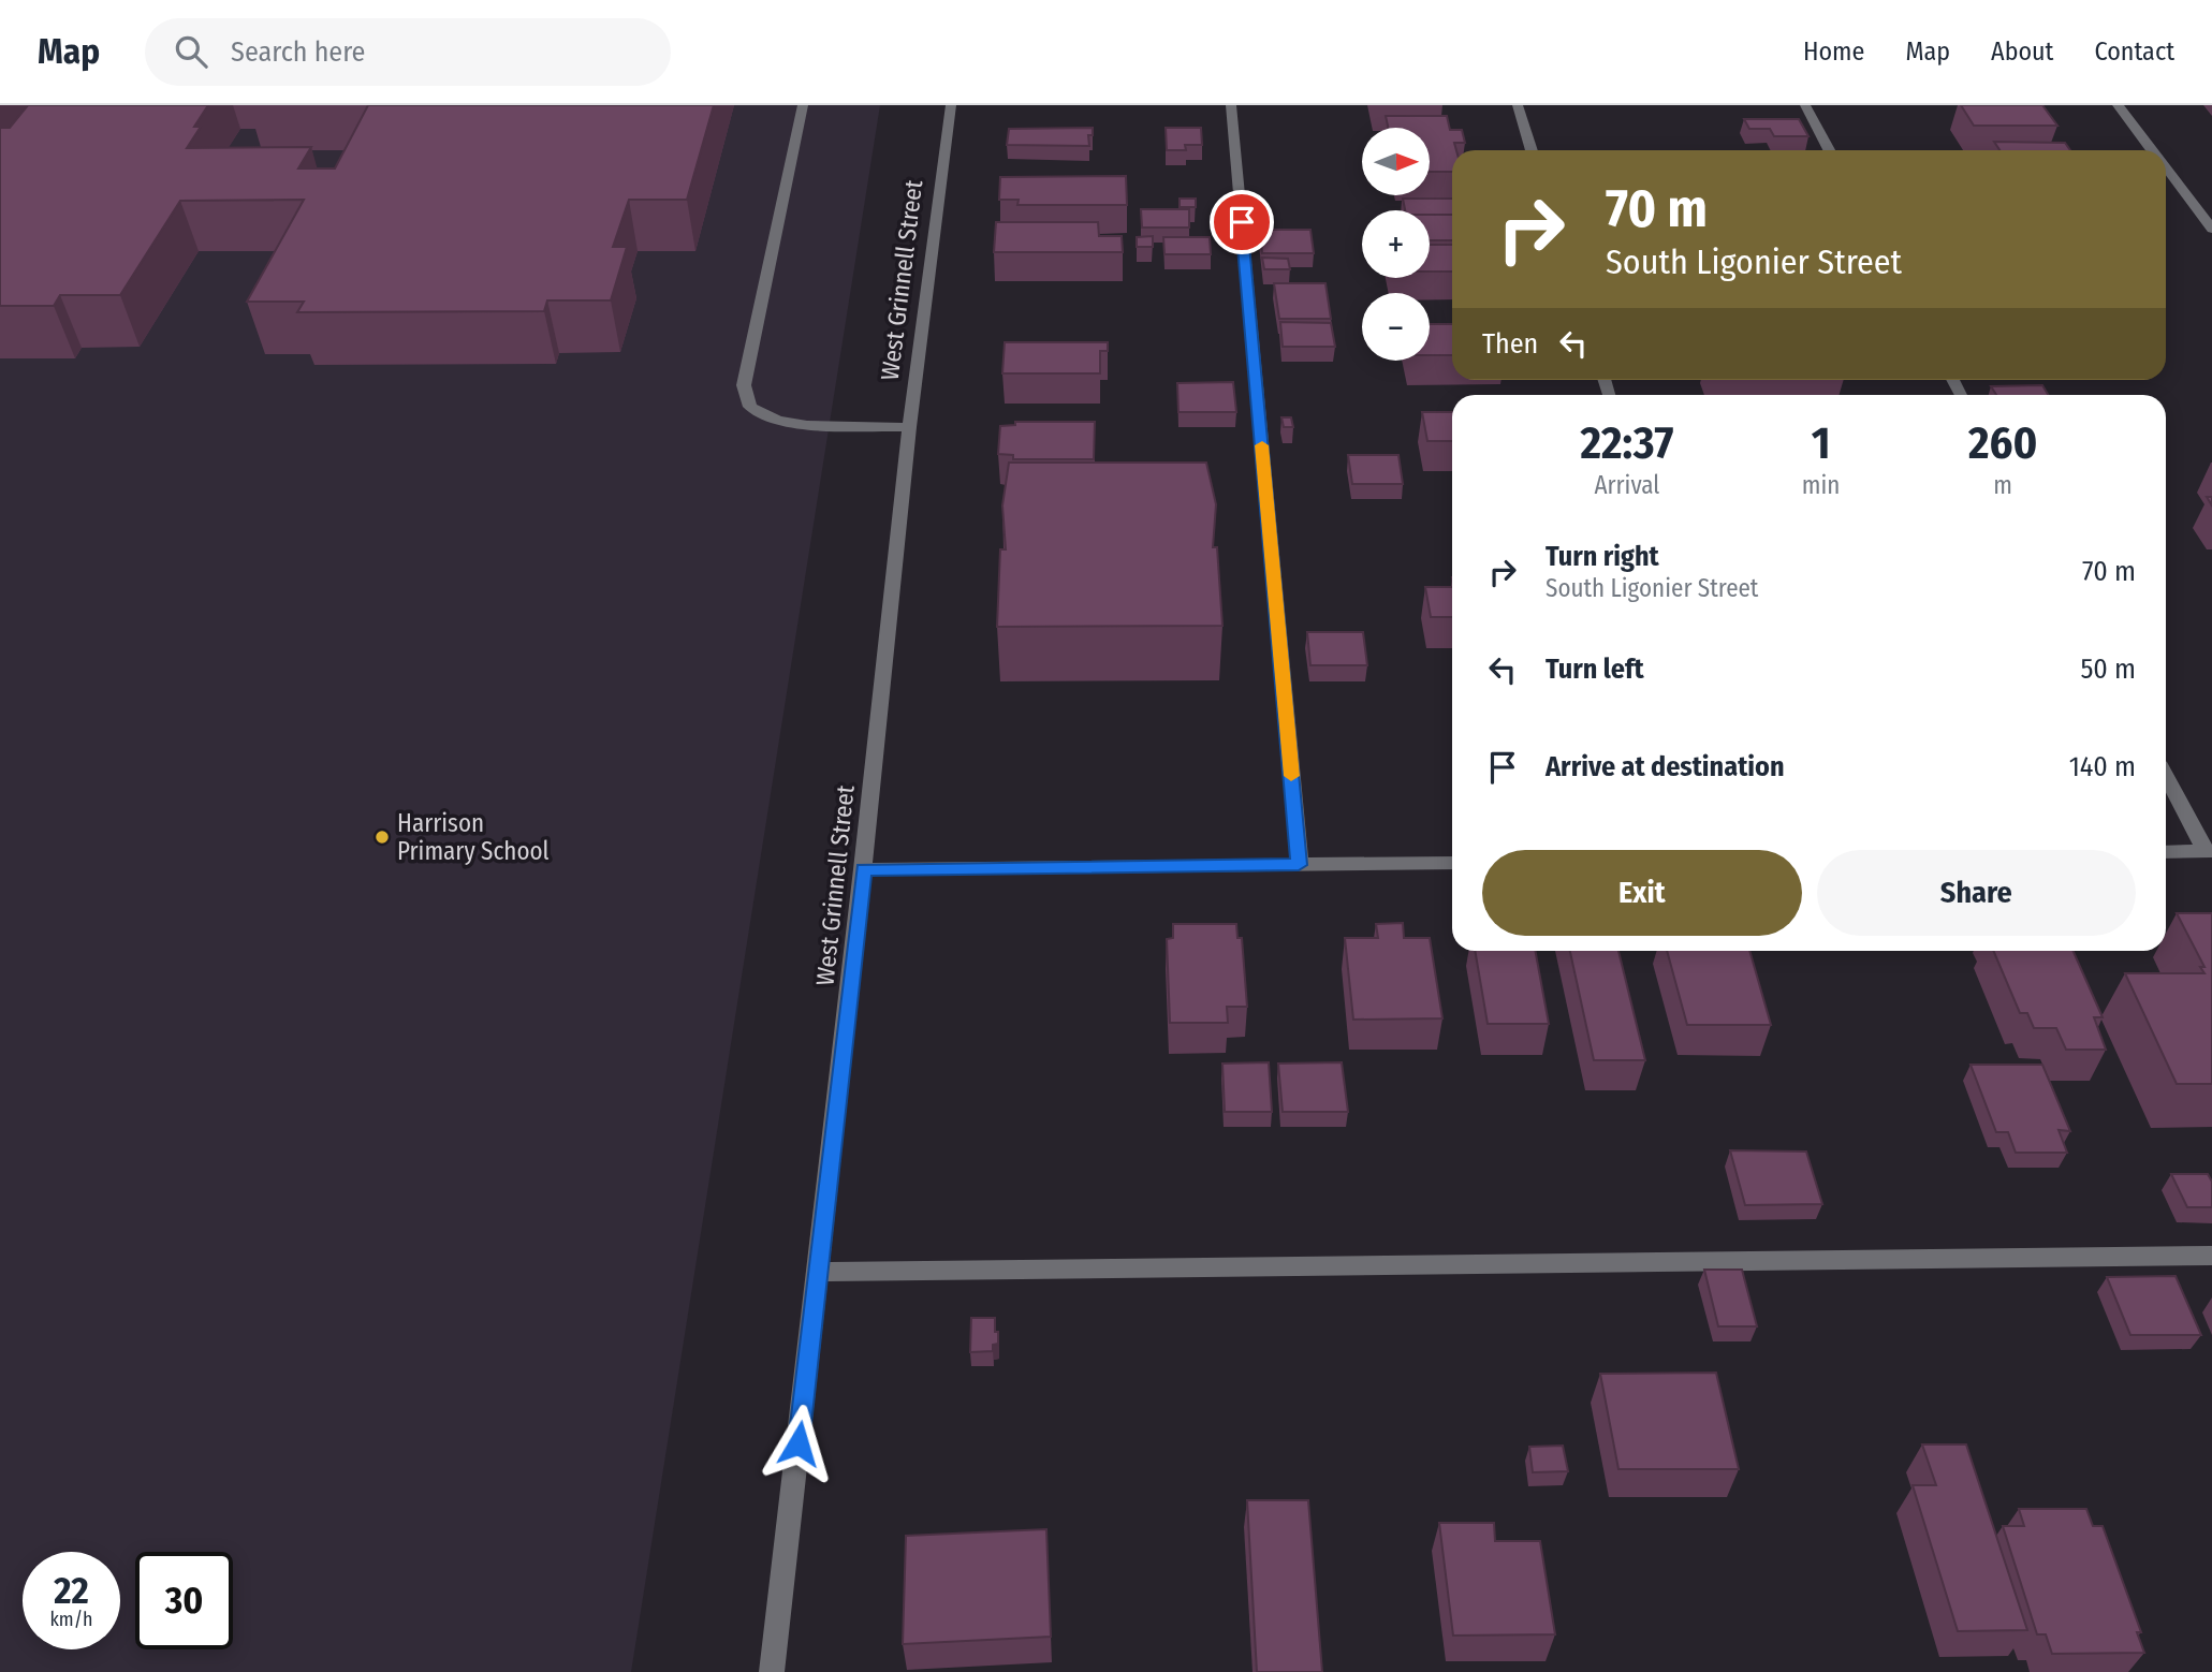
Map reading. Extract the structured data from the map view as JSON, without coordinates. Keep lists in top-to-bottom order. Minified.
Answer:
{"streets":{"street":["West Grinnell Street"]},"places":["Harrison Primary School"],"north":"right","page":{"header":"Map","search":"Search here","nav":["Home","Map","About","Contact"],"map_buttons":["+","−"],"turn":["70 m","South Ligonier Street"],"then":"Then","eta":["22:37","Arrival","1","min","260","m"],"list":[{"name":"Turn right","note":"South Ligonier Street","value":"70 m"},{"name":"Turn left","value":"50 m"},{"name":"Arrive at destination","value":"140 m"}],"buttons":["Exit","Share"],"speed":"22 km/h","limit":"30"}}
